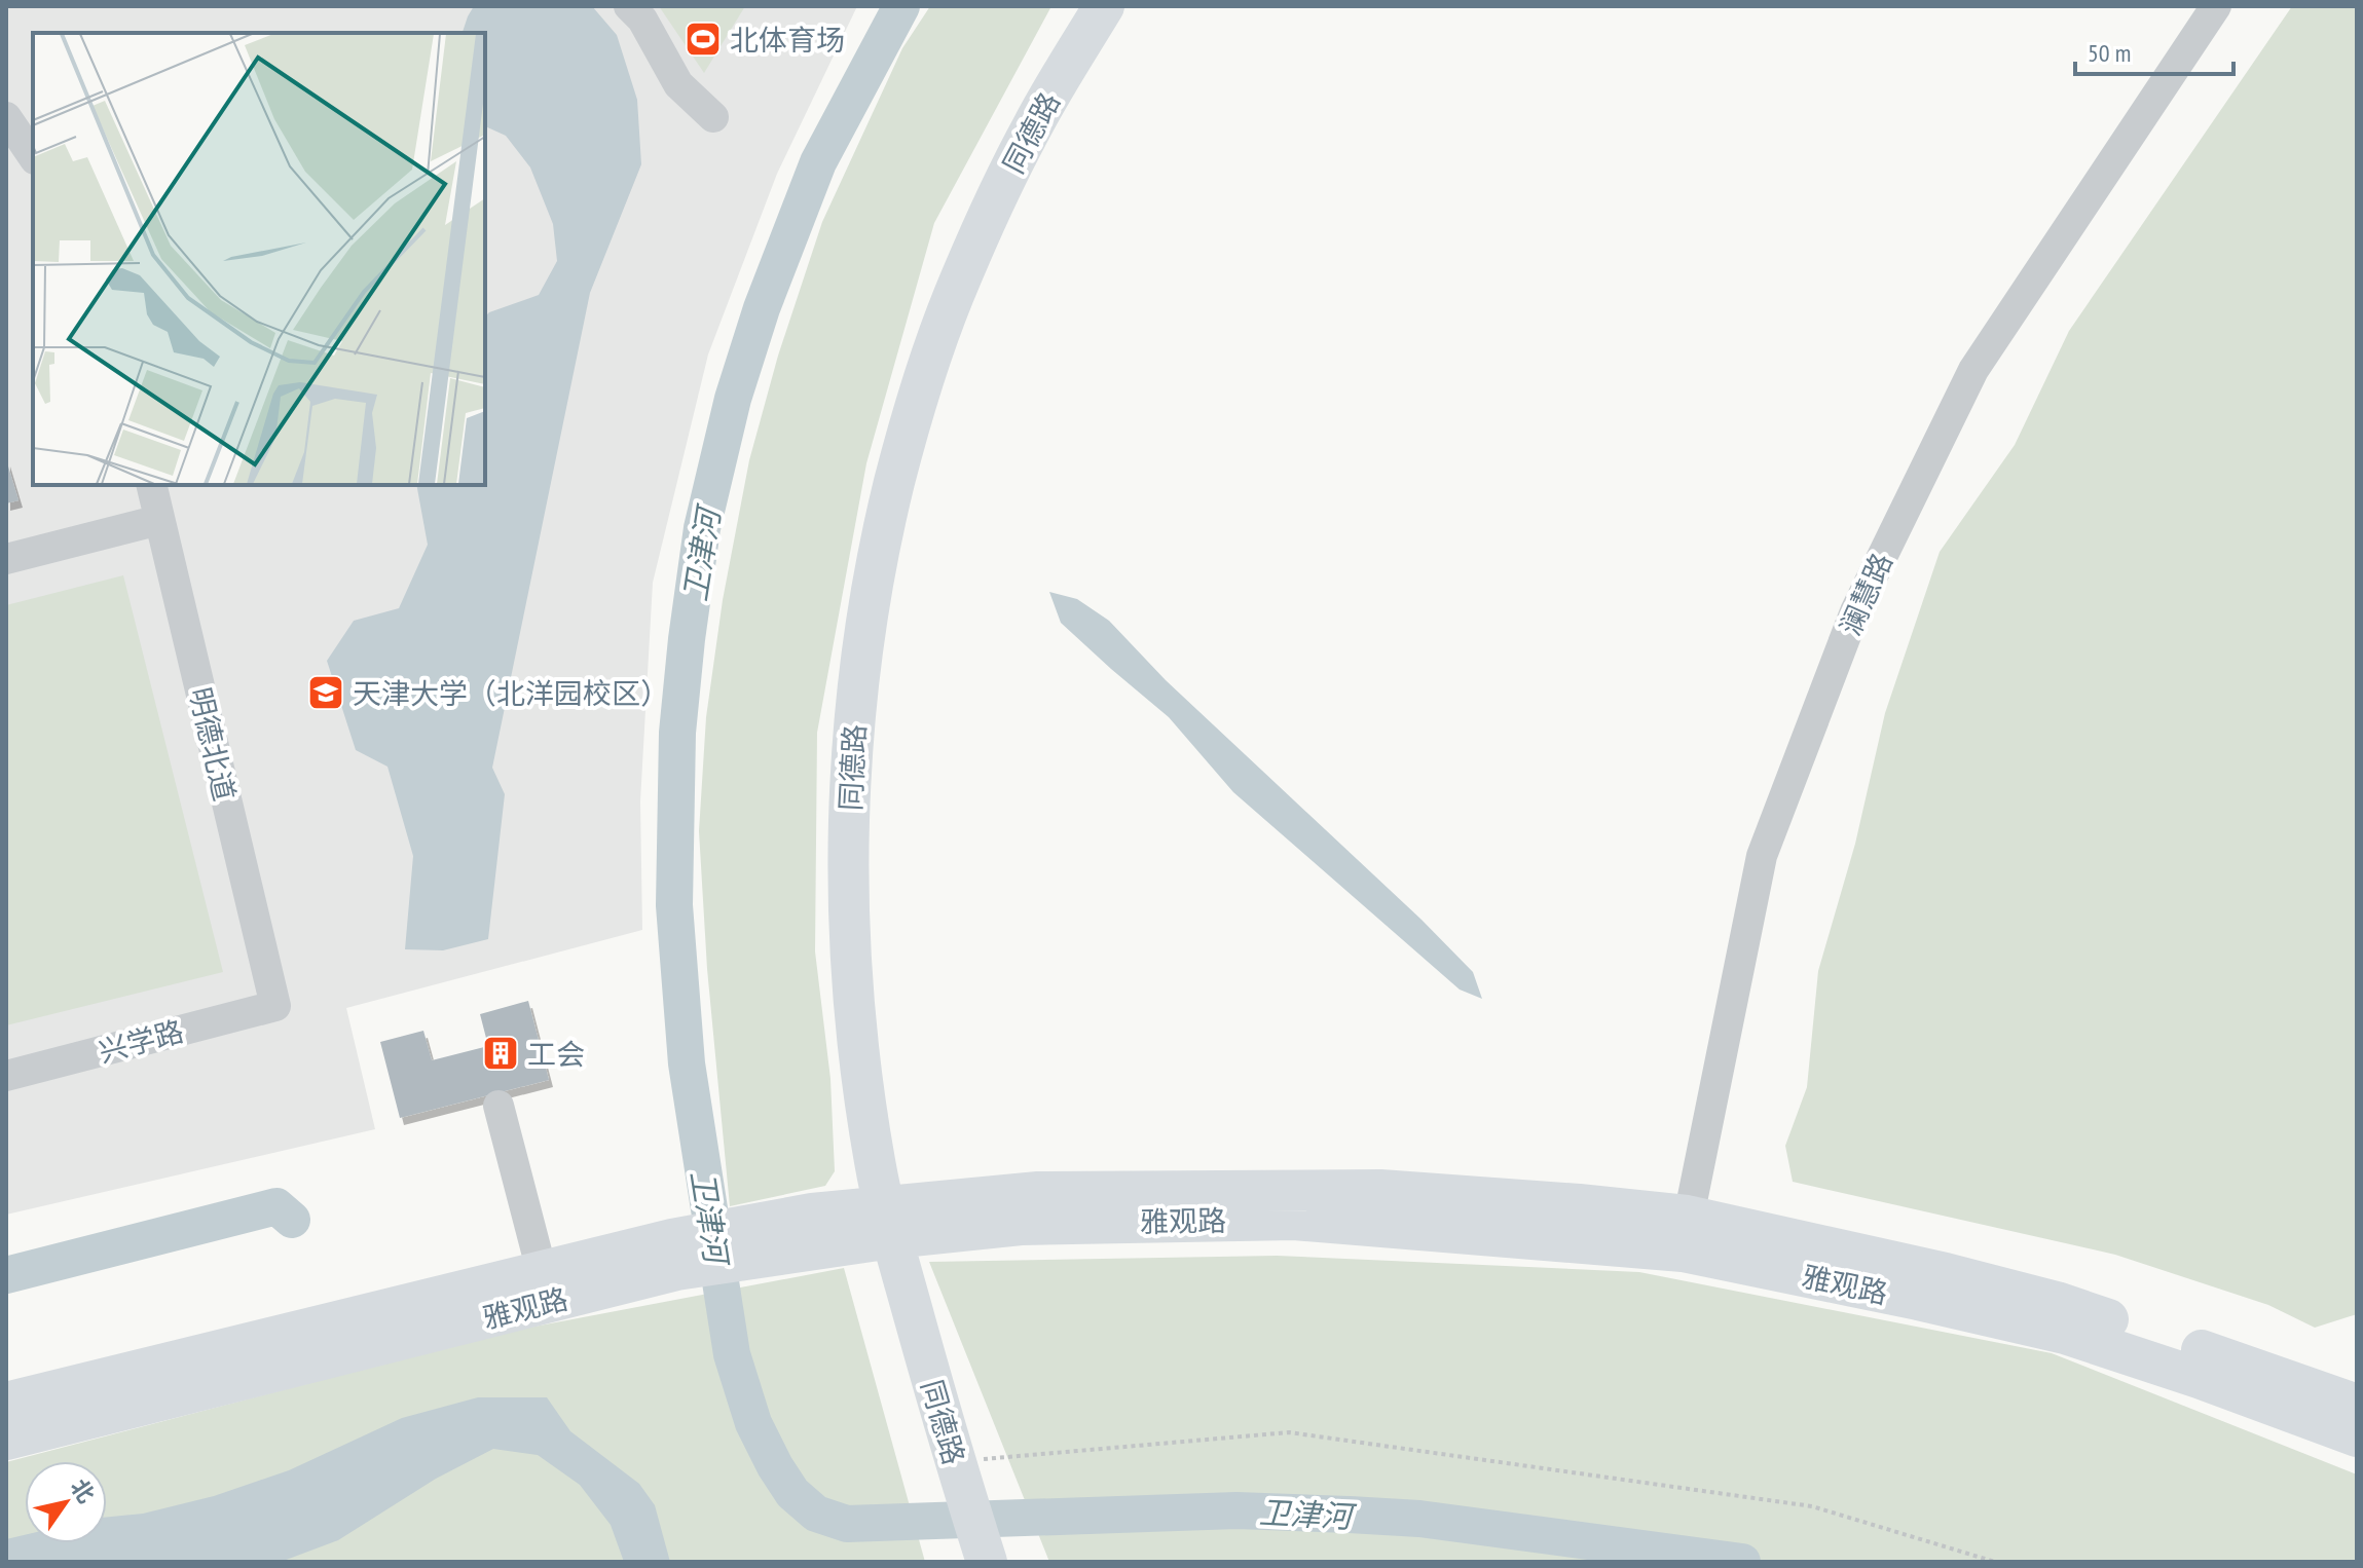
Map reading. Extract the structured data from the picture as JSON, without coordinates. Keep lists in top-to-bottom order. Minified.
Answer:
{"streets":{"main road":["同德路","雅观路"],"street":["澜慧路","明德北道","兴学路"]},"crossings":[["同德路","雅观路"],["澜慧路","雅观路"],["明德北道","兴学路"]],"water":["卫津河"],"places":{"sports":["北体育场"],"school or university":["天津大学（北洋园校区）"],"building":["工会"]},"scale_bar":"50 m","north":"top right"}
